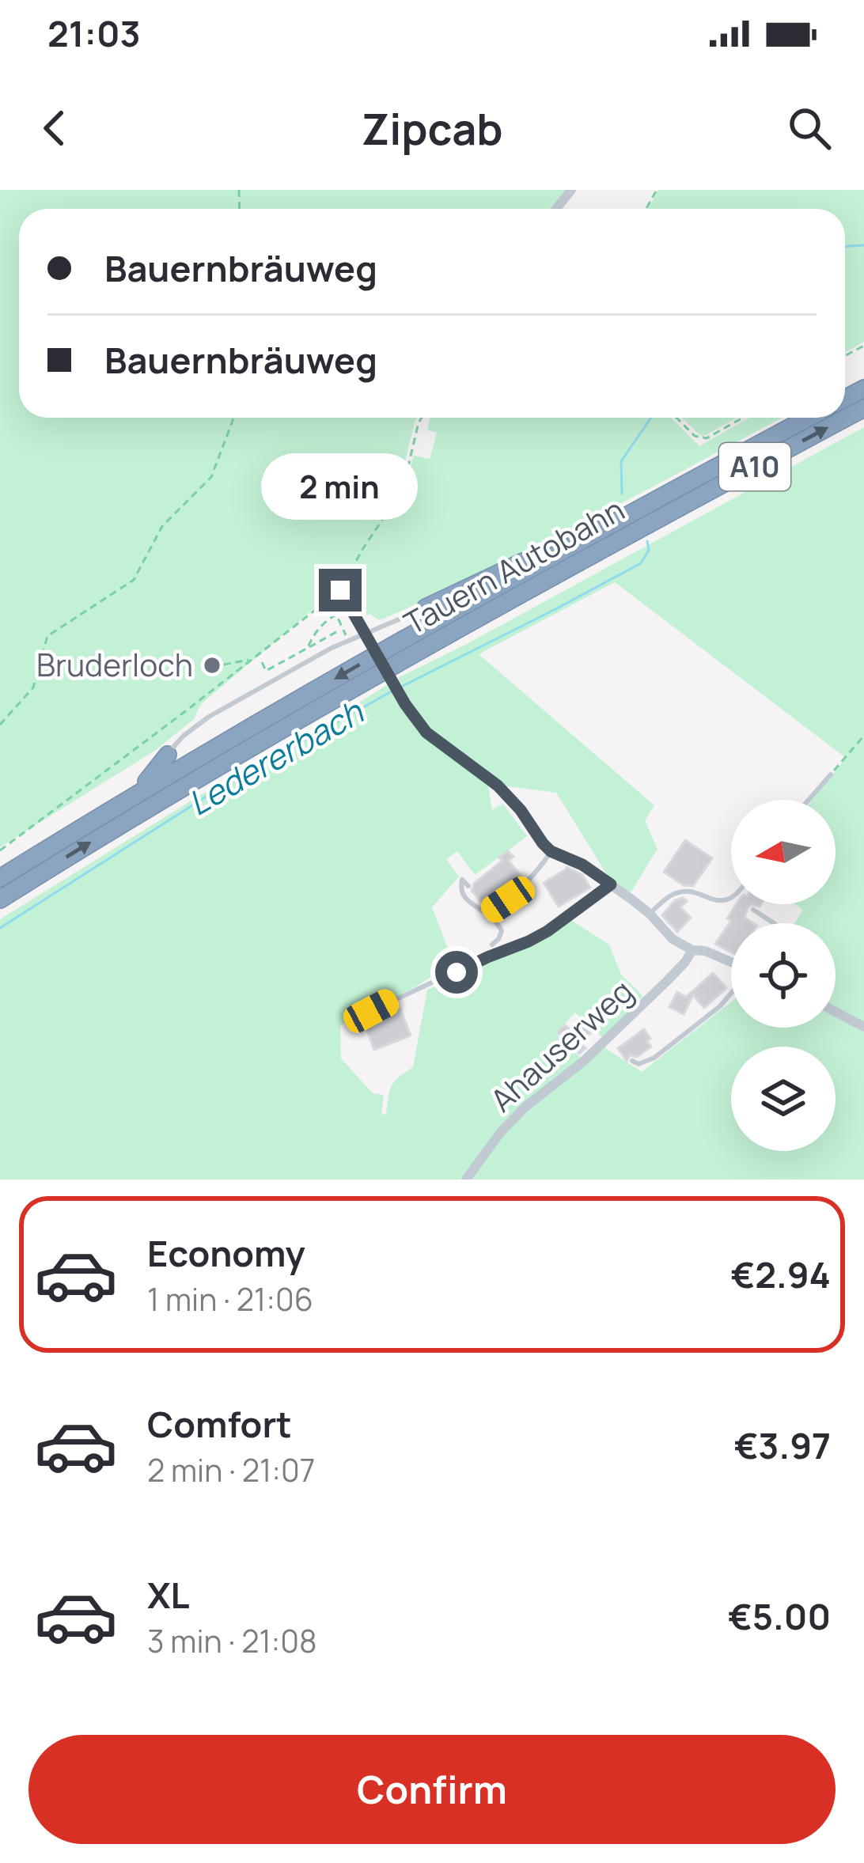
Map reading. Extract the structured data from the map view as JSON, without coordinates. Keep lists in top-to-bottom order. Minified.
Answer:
{"streets":{"highway":["A10","Tauern Autobahn"],"street":["Ahauserweg"]},"water":["Ledererbach"],"places":["Bruderloch"],"north":"left","page":{"status":"21:03","header":"Zipcab","banner":["Bauernbräuweg","Bauernbräuweg"],"bubble":"2 min","list":[{"name":"Economy","note":"1 min · 21:06","value":"€2.94"},{"name":"Comfort","note":"2 min · 21:07","value":"€3.97"},{"name":"XL","note":"3 min · 21:08","value":"€5.00"}],"buttons":"Confirm"}}
